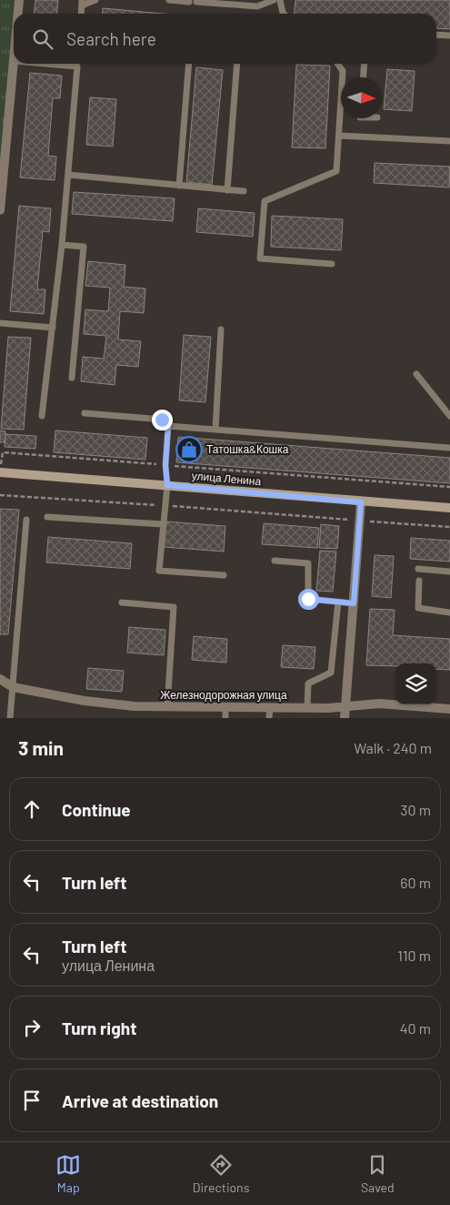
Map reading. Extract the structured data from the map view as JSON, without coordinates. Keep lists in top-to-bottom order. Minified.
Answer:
{"streets":{"street":["улица Ленина","Железнодорожная улица"]},"places":{"shop":["Татошка&Кошка"]},"north":"right","page":{"search":"Search here","heading":["3 min","Walk · 240 m"],"list":[["Continue","30 m"],["Turn left","60 m"],["Turn left","улица Ленина","110 m"],["Turn right","40 m"],"Arrive at destination"],"nav":["Map","Directions","Saved"]}}
